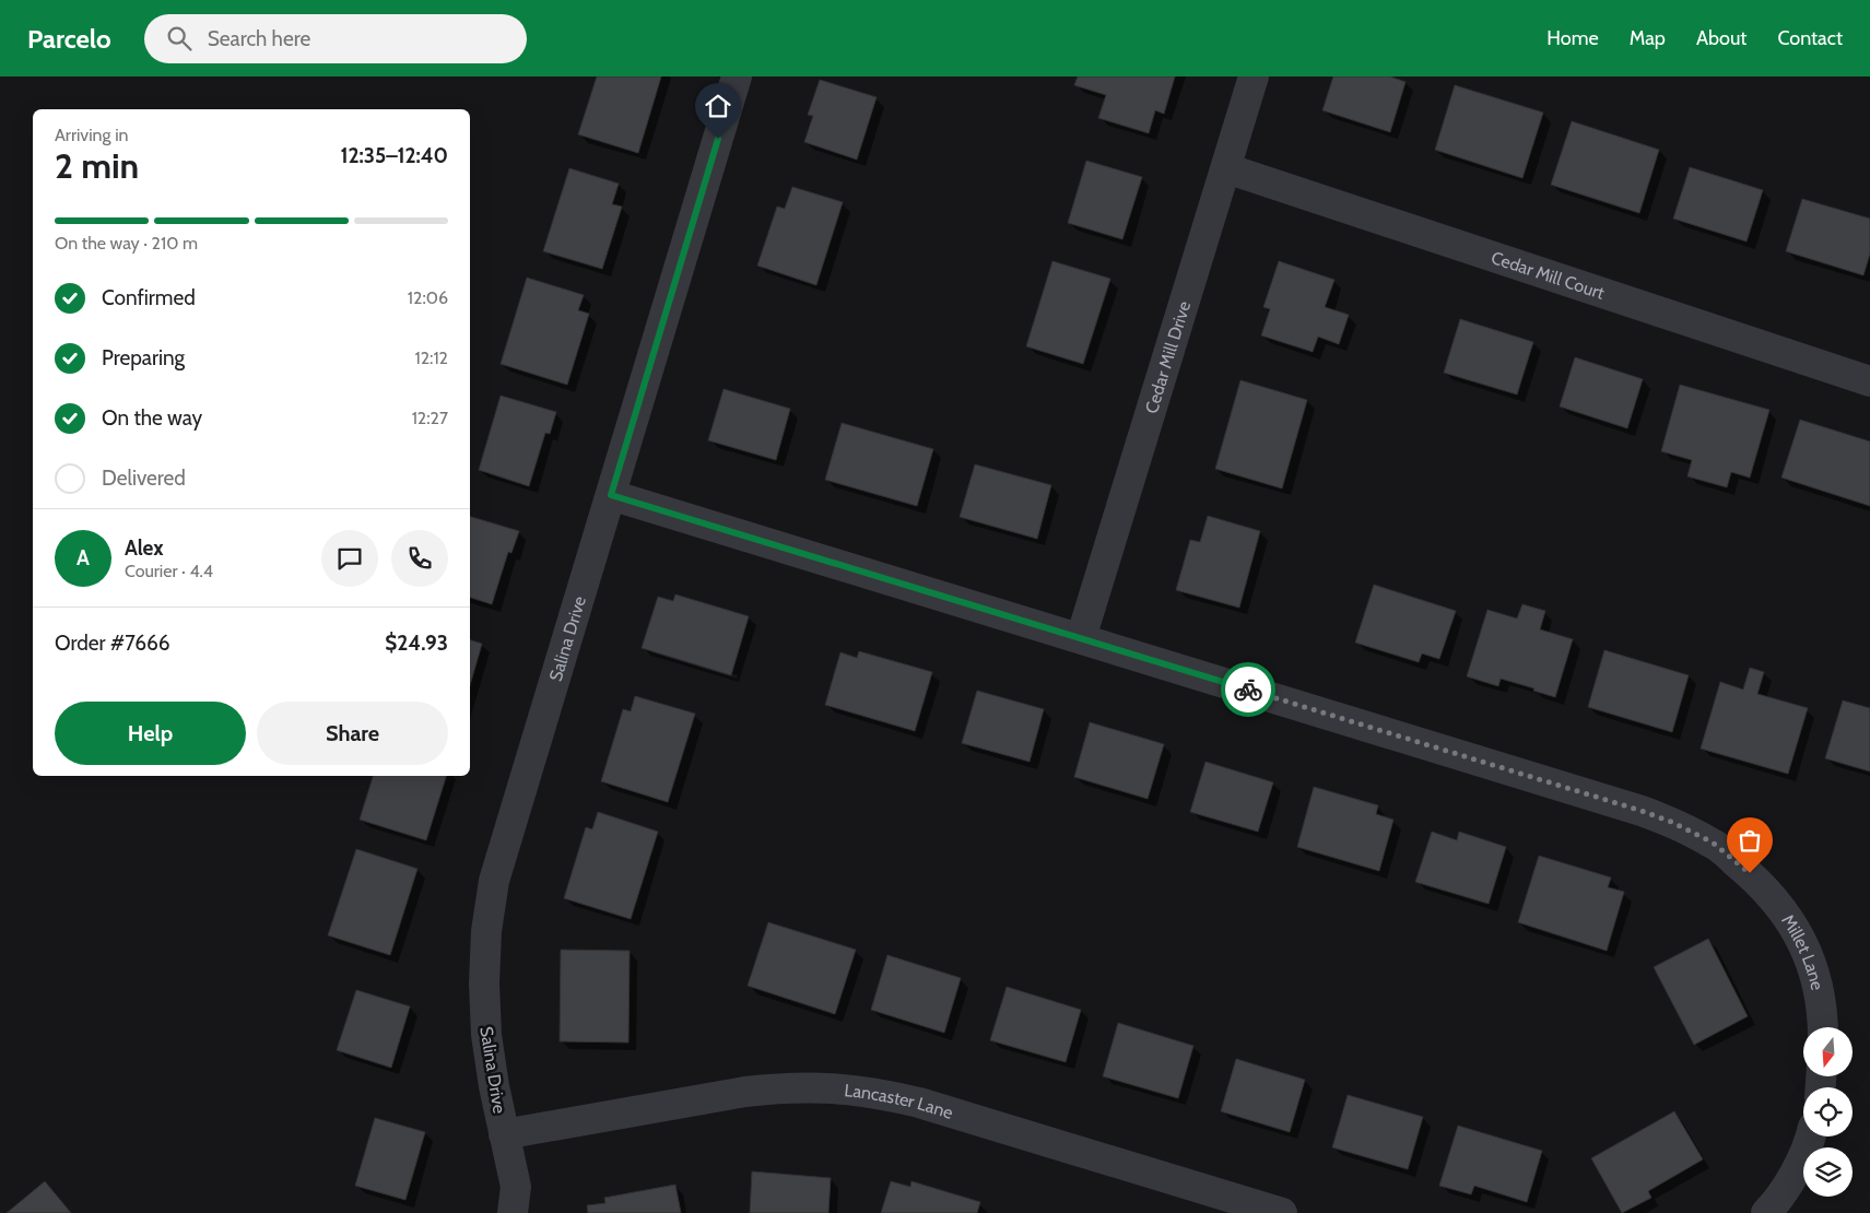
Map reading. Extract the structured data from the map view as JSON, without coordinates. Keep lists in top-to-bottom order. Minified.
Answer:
{"streets":{"street":["Cedar Mill Court","Cedar Mill Drive","Salina Drive","Millet Lane","Lancaster Lane"]},"crossings":[["Cedar Mill Court","Cedar Mill Drive"],["Cedar Mill Drive","Millet Lane"],["Salina Drive","Millet Lane"],["Salina Drive","Lancaster Lane"]],"north":"bottom","page":{"header":"Parcelo","search":"Search here","nav":["Home","Map","About","Contact"],"heading":["2 min","Arriving in","12:35–12:40"],"panel":["Alex","Courier · 4.4","Order #7666","$24.93"],"bar":"On the way · 210 m","list":[["Confirmed","12:06"],["Preparing","12:12"],["On the way","12:27"],"Delivered"],"round":"A","buttons":["Help","Share"]}}
